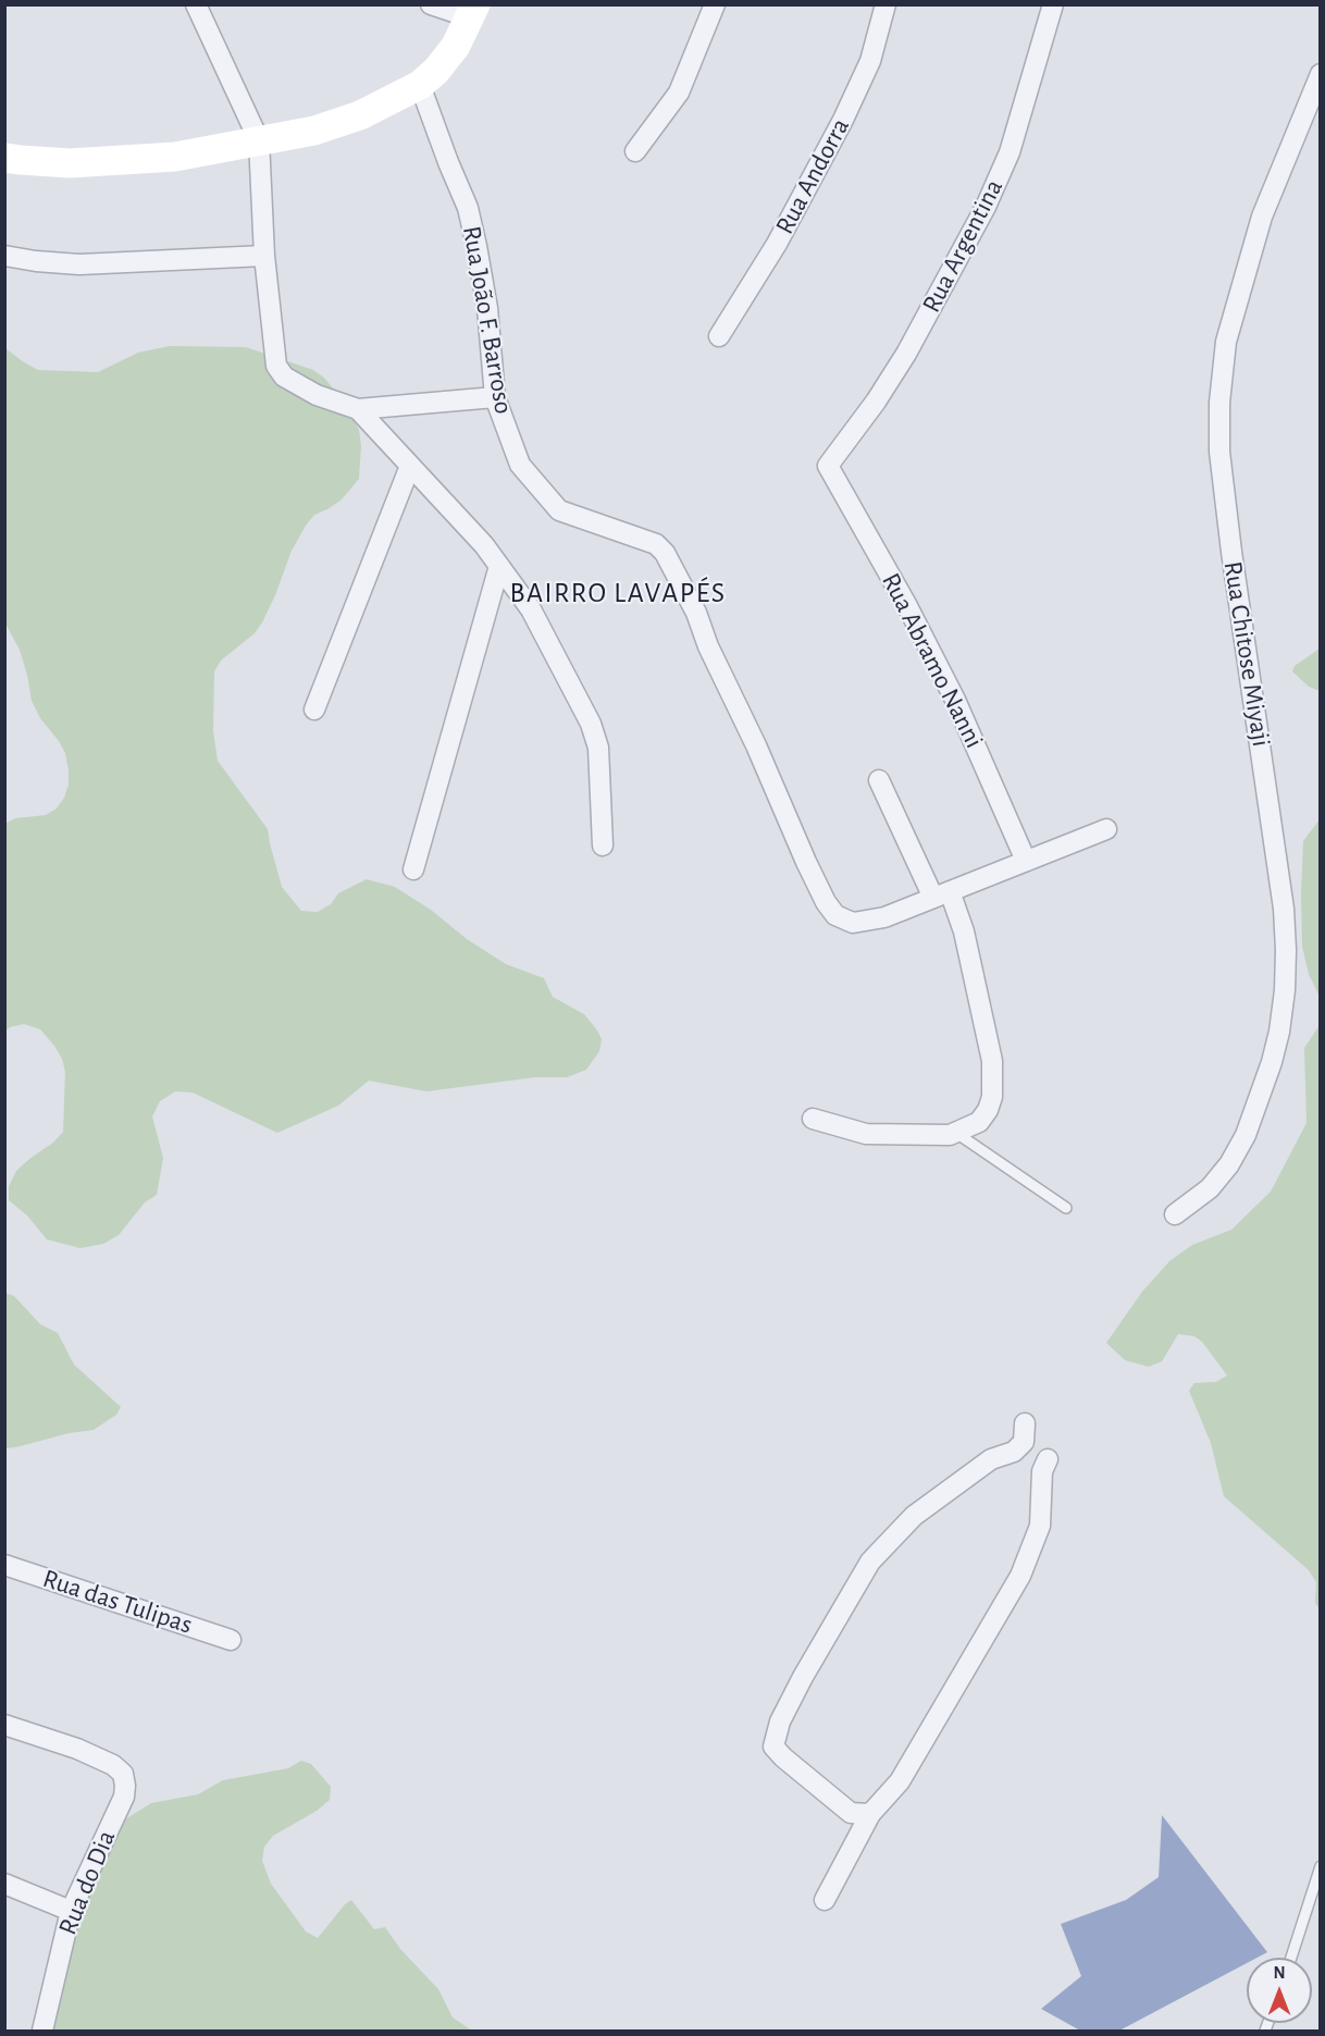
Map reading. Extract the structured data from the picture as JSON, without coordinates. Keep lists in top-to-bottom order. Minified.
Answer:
{"streets":{"street":["Rua Andorra","Rua Argentina","Rua João F. Barroso","Rua Chitose Miyaji","Rua Abramo Nanni","Rua das Tulipas","Rua do Dia"]},"crossings":[["Rua Argentina","Rua Abramo Nanni"]],"districts":["BAIRRO LAVAPÉS"],"north":"top"}
